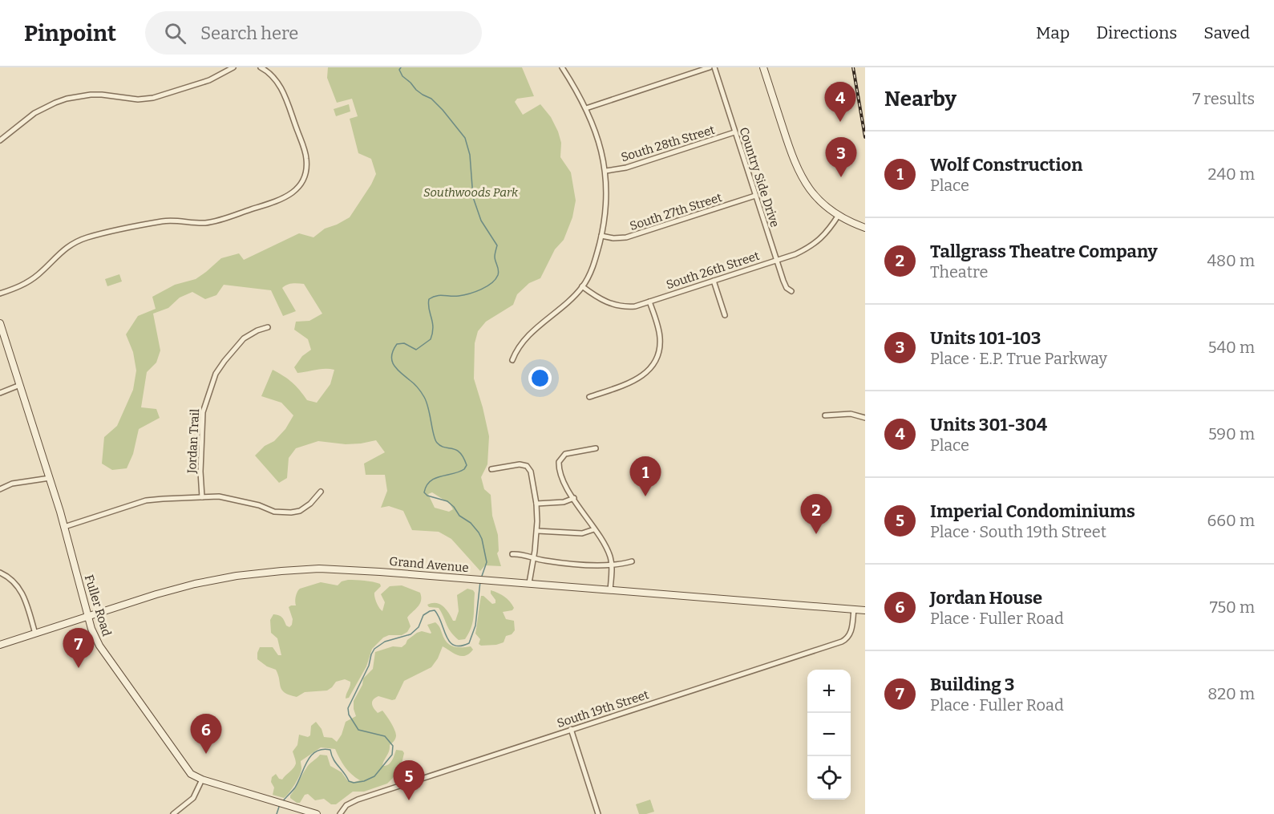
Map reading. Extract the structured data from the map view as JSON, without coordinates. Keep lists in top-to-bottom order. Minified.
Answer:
{"streets":{"main road":["Grand Avenue","Fuller Road"],"street":["South 28th Street","Country Side Drive","South 27th Street","South 26th Street","Jordan Trail","South 19th Street"]},"crossings":[["South 28th Street","Country Side Drive"],["Country Side Drive","South 27th Street"],["Country Side Drive","South 26th Street"],["Grand Avenue","Fuller Road"],["Grand Avenue","South 19th Street"]],"parks":["Southwoods Park"],"page":{"header":"Pinpoint","search":"Search here","nav":["Map","Directions","Saved"],"heading":["Nearby","7 results"],"pins":["4","3","1","2","7","6","5"],"list":[{"mark":"1","name":"Wolf Construction","note":"Place","value":"240 m"},{"mark":"2","name":"Tallgrass Theatre Company","note":"Theatre","value":"480 m"},{"mark":"3","name":"Units 101-103","note":"Place · E.P. True Parkway","value":"540 m"},{"mark":"4","name":"Units 301-304","note":"Place","value":"590 m"},{"mark":"5","name":"Imperial Condominiums","note":"Place · South 19th Street","value":"660 m"},{"mark":"6","name":"Jordan House","note":"Place · Fuller Road","value":"750 m"},{"mark":"7","name":"Building 3","note":"Place · Fuller Road","value":"820 m"}],"map_buttons":["+","−"]}}
